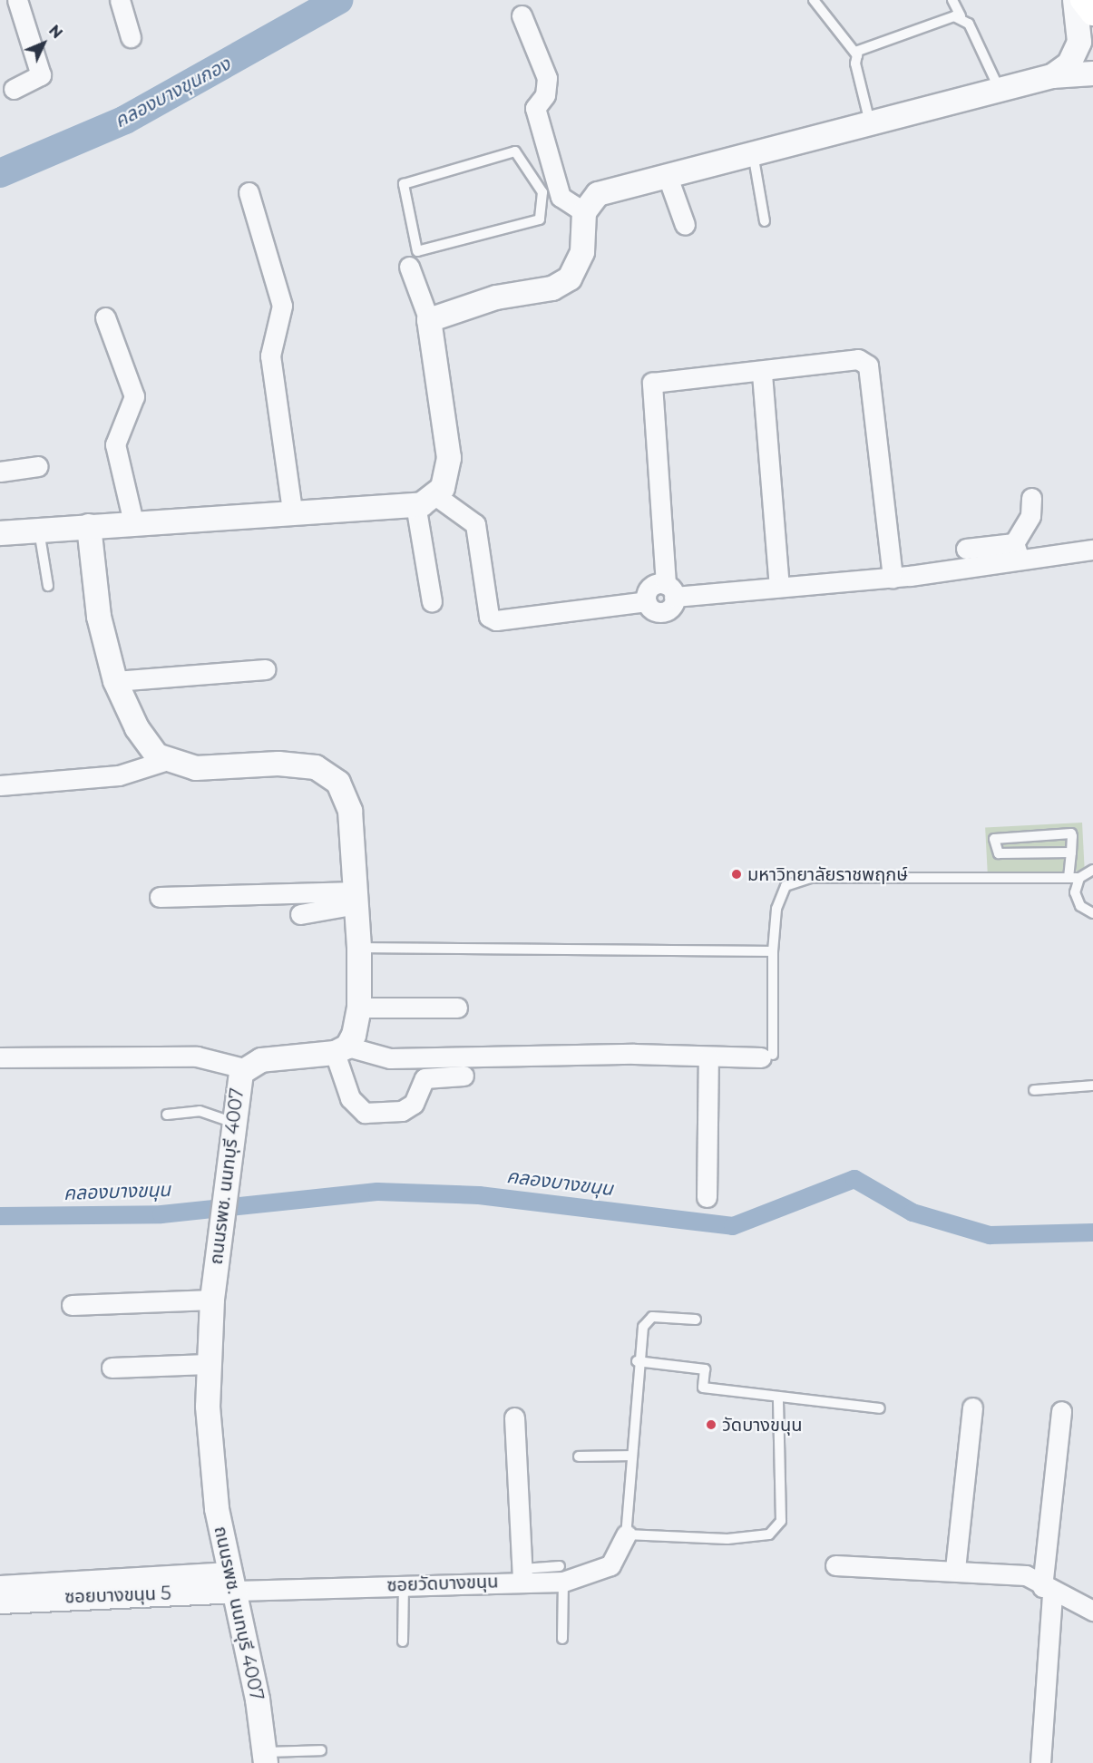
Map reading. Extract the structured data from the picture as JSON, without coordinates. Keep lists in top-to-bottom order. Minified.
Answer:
{"streets":{"street":["ถนนรพช. นนทบุรี 4007","ซอยวัดบางขนุน","ซอยบางขนุน 5"]},"crossings":[["ถนนรพช. นนทบุรี 4007","ซอยวัดบางขนุน"],["ถนนรพช. นนทบุรี 4007","ซอยบางขนุน 5"],["ซอยวัดบางขนุน","ซอยบางขนุน 5"]],"water":["คลองบางขุนกอง","คลองบางขนุน"],"places":["มหาวิทยาลัยราชพฤกษ์","วัดบางขนุน"],"north":"top right"}
